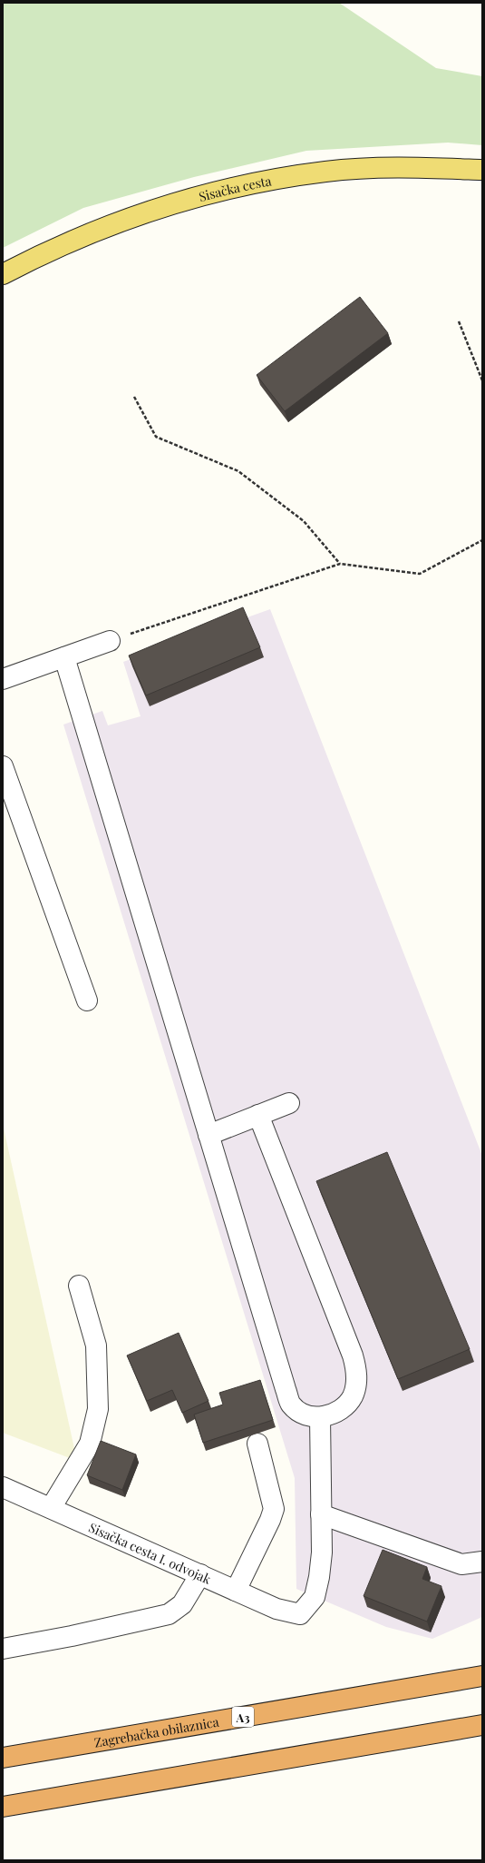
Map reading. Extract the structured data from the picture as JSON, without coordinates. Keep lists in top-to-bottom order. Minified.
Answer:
{"streets":{"highway":["A3","Zagrebačka obilaznica"],"main road":["Sisačka cesta"],"street":["Sisačka cesta I. odvojak"]}}
